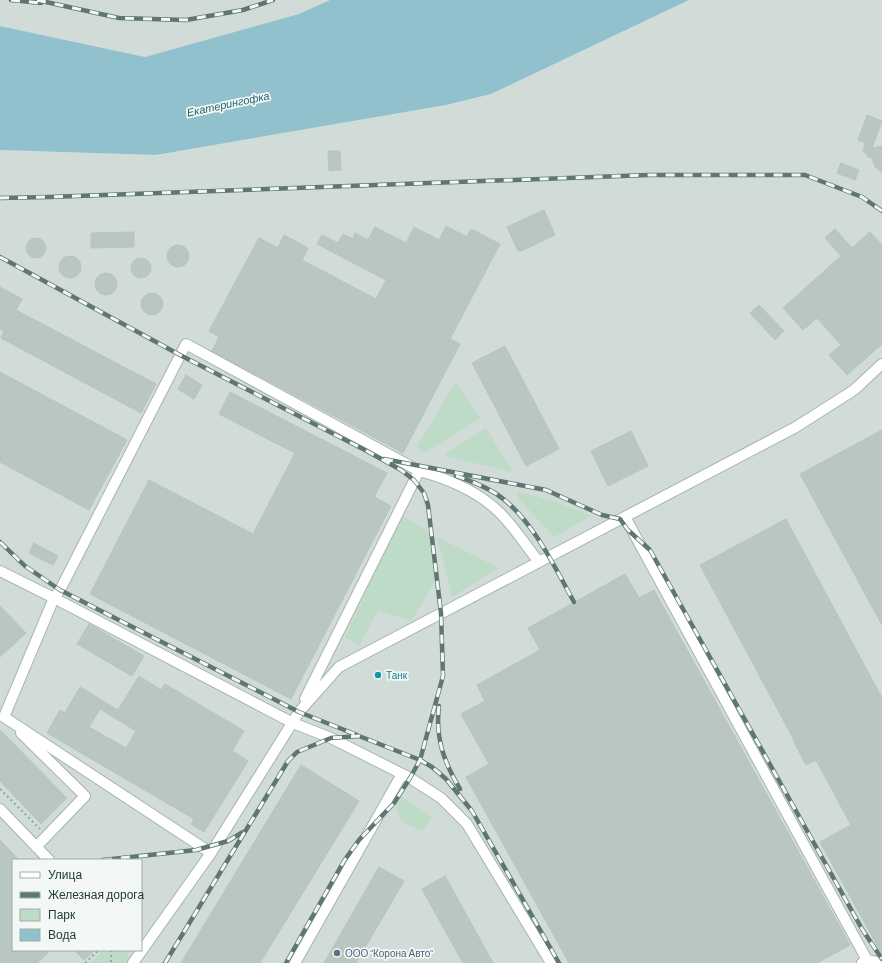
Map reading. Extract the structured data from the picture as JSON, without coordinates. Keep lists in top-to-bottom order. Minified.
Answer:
{"water":["Екатерингофка"],"places":["Танк","ООО \"Корона Авто\""],"legend":["Улица","Железная дорога","Парк","Вода"]}
